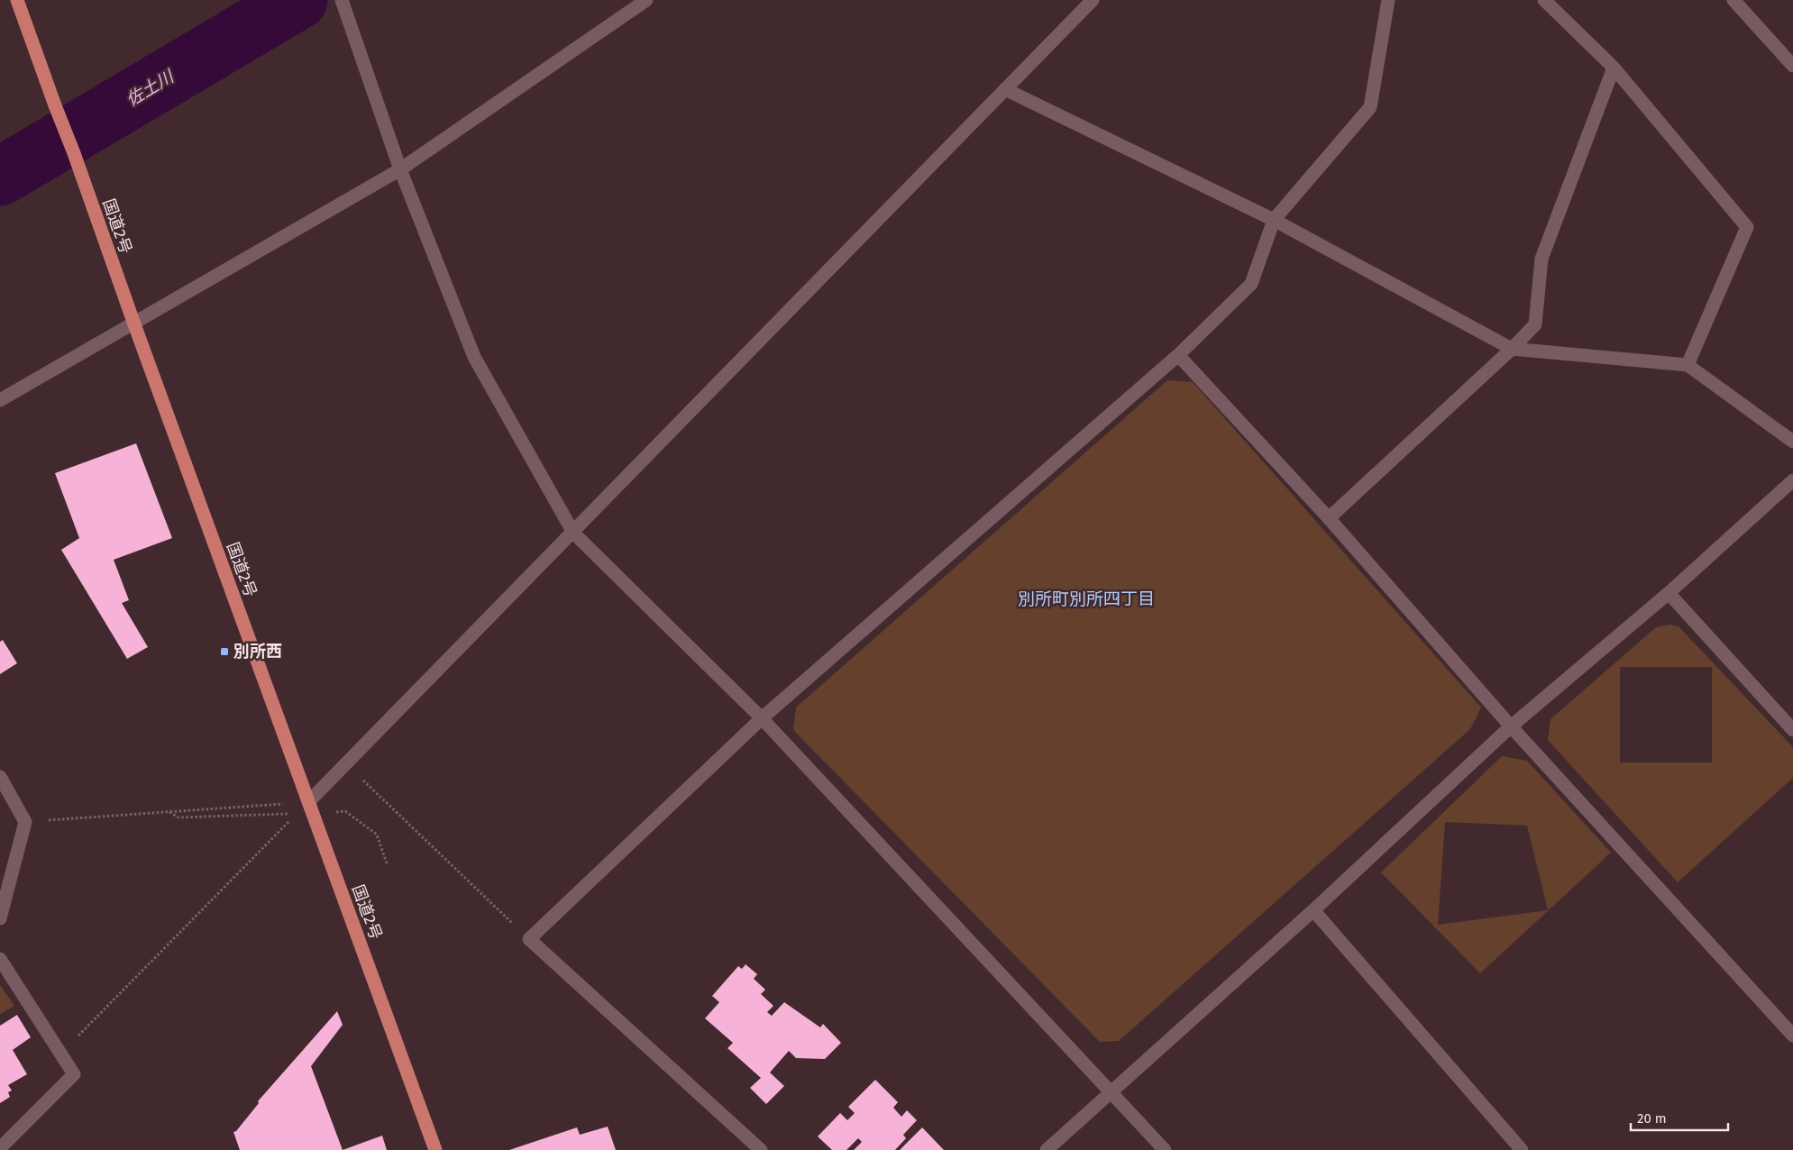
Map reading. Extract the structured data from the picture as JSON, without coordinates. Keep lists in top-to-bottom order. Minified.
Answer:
{"streets":{"highway":["国道2号"]},"districts":["別所町別所四丁目"],"water":["佐土川"],"places":{"transit":["別所西"]},"scale_bar":"20 m"}
